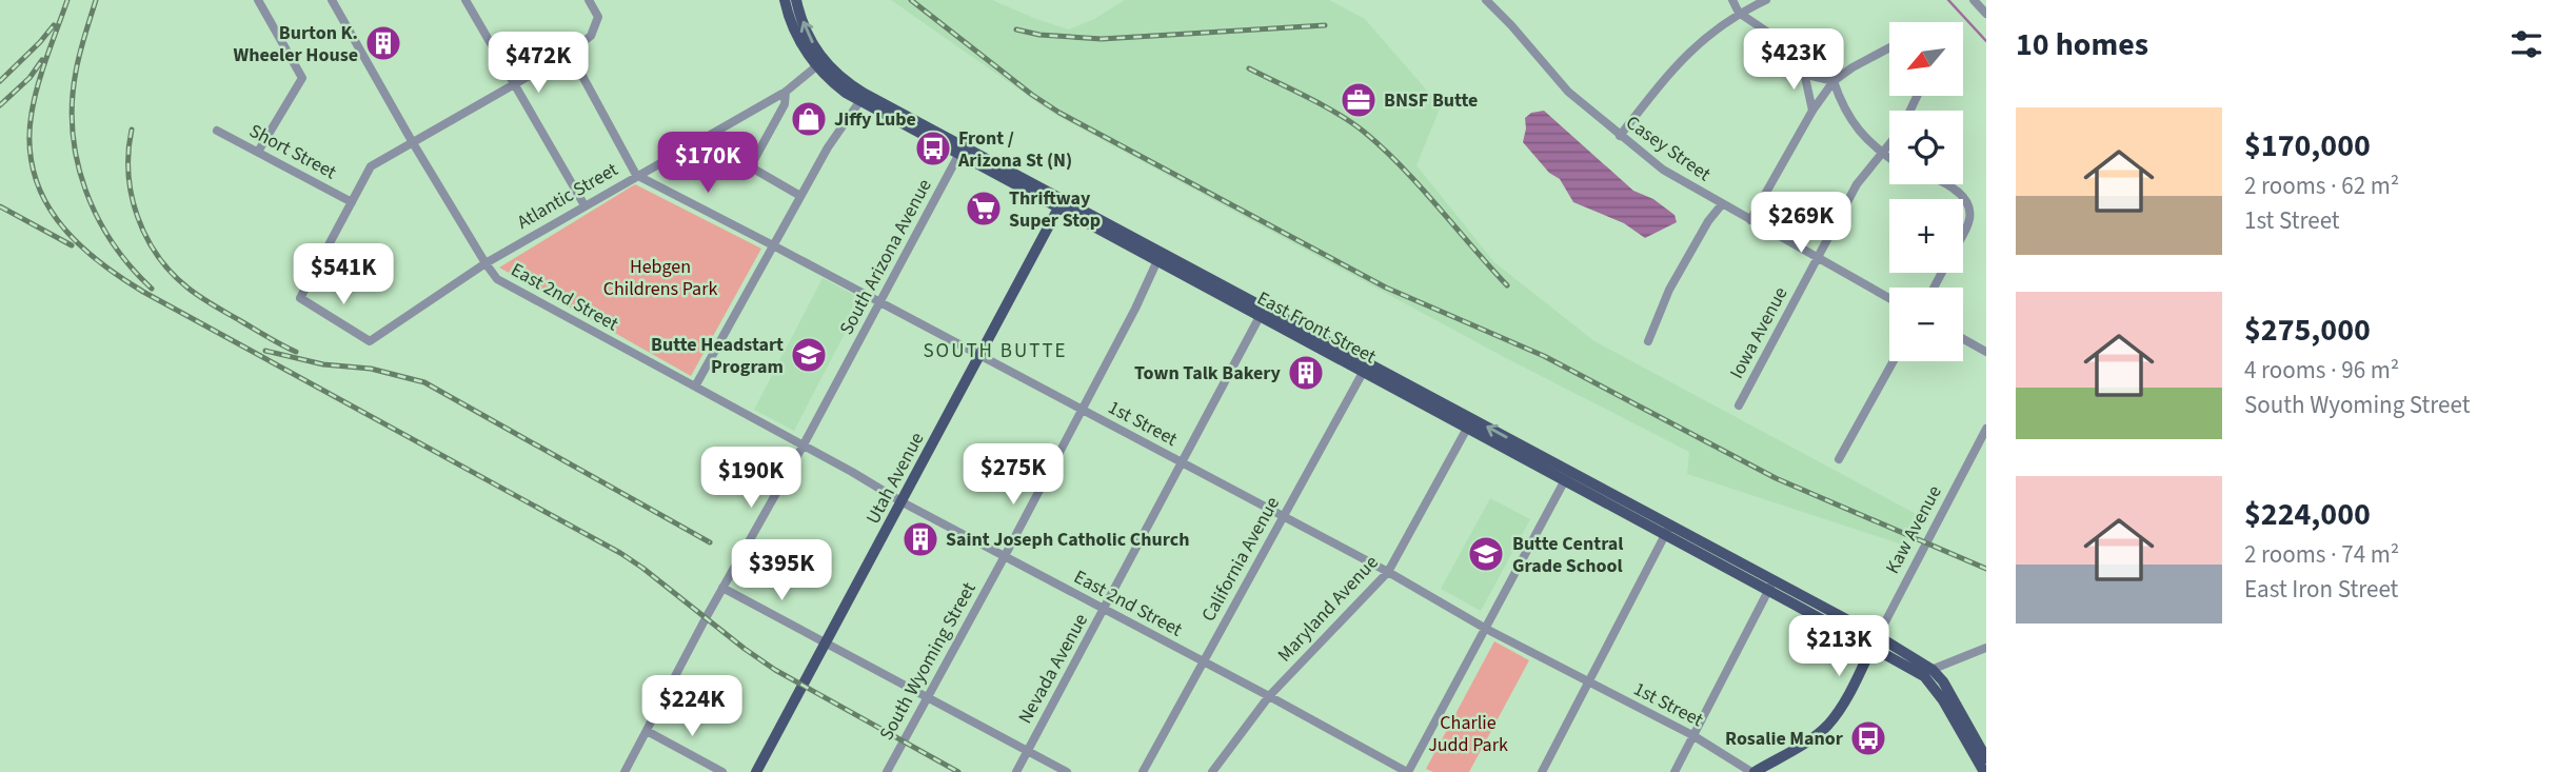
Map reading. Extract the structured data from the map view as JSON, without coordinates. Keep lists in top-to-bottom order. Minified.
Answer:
{"streets":{"main road":["East Front Street","Utah Avenue"],"street":["Casey Street","Short Street","Atlantic Street","South Arizona Avenue","East 2nd Street","Iowa Avenue","1st Street","Kaw Avenue","California Avenue","Maryland Avenue","South Wyoming Street","Nevada Avenue"]},"crossings":[["Casey Street","Iowa Avenue"],["Short Street","Atlantic Street"],["Atlantic Street","East 2nd Street"],["Atlantic Street","East Front Street"],["Atlantic Street","1st Street"],["South Arizona Avenue","East 2nd Street"],["South Arizona Avenue","East Front Street"],["South Arizona Avenue","1st Street"],["East 2nd Street","Utah Avenue"],["East 2nd Street","California Avenue"],["East 2nd Street","Maryland Avenue"],["East 2nd Street","South Wyoming Street"],["East 2nd Street","Nevada Avenue"],["East Front Street","Utah Avenue"],["East Front Street","Kaw Avenue"],["East Front Street","California Avenue"],["East Front Street","Maryland Avenue"],["East Front Street","South Wyoming Street"],["East Front Street","Nevada Avenue"],["1st Street","Utah Avenue"],["1st Street","California Avenue"],["1st Street","Maryland Avenue"],["1st Street","South Wyoming Street"],["1st Street","Nevada Avenue"]],"districts":["SOUTH BUTTE"],"parks":["Hebgen Childrens Park","Charlie Judd Park"],"places":{"building":["Burton K. Wheeler House","Town Talk Bakery","Saint Joseph Catholic Church"],"office":["BNSF Butte"],"shop":["Jiffy Lube"],"bus stop":["Front / Arizona St (N)","Rosalie Manor"],"supermarket":["Thriftway Super Stop"],"school or university":["Butte Headstart Program","Butte Central Grade School"]},"north":"bottom left","page":{"heading":"10 homes","map_buttons":["+","−"],"price":["$423K","$472K","$170K","$269K","$541K","$275K","$190K","$395K","$213K","$224K"],"list":[{"name":"$170,000","note":"2 rooms · 62 m² · 1st Street"},{"name":"$275,000","note":"4 rooms · 96 m² · South Wyoming Street"},{"name":"$224,000","note":"2 rooms · 74 m² · East Iron Street"}]}}
